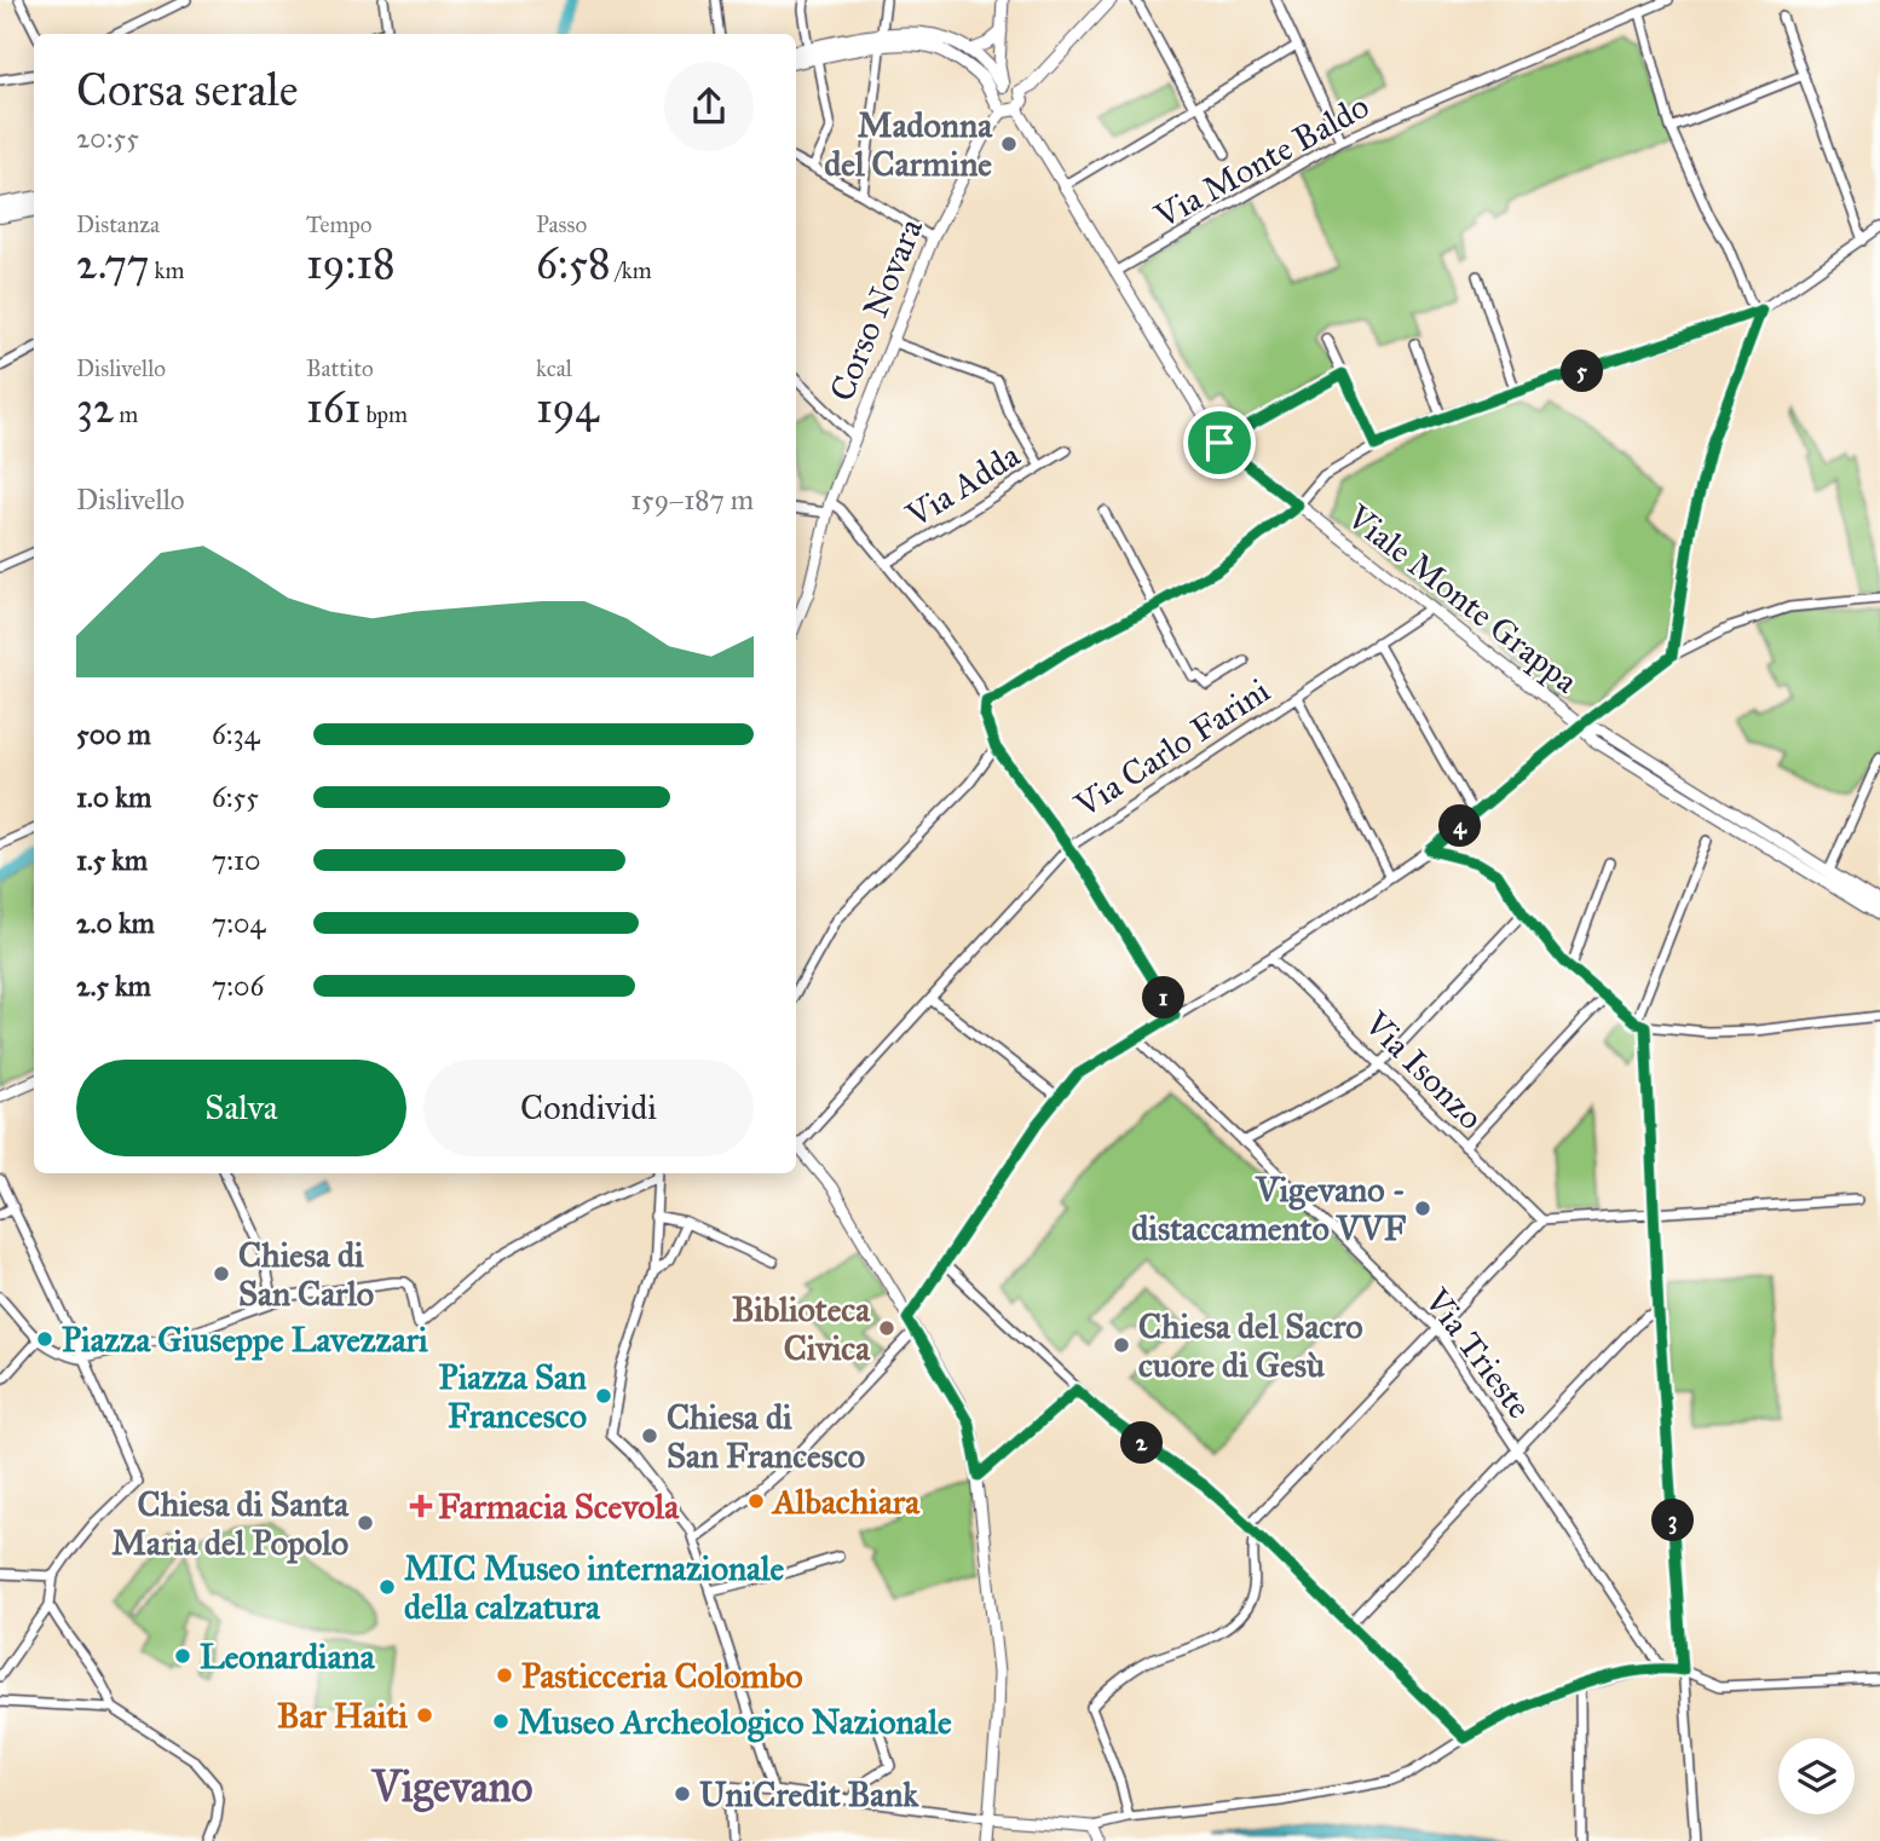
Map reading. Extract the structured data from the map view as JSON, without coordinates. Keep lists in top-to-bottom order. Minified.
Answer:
{"streets":{"street":["Via Monte Baldo","Corso Novara","Via Adda","Viale Monte Grappa","Via Carlo Farini","Via Isonzo","Via Trieste"]},"crossings":[["Via Monte Baldo","Viale Monte Grappa"],["Corso Novara","Viale Monte Grappa"],["Viale Monte Grappa","Via Carlo Farini"]],"districts":["Vigevano"],"places":{"other":["Madonna del Carmine","Vigevano - distaccamento VVF","Chiesa di San Carlo","Biblioteca Civica","Piazza Giuseppe Lavezzari","Chiesa del Sacro cuore di Gesù","Piazza San Francesco","Chiesa di San Francesco","Albachiara","Chiesa di Santa Maria del Popolo","MIC Museo internazionale della calzatura","Leonardiana","Pasticceria Colombo","Bar Haiti","Museo Archeologico Nazionale","UniCredit Bank"],"health":["Farmacia Scevola"]},"page":{"heading":["Corsa serale","20:55"],"stats":[["Distanza","2.77 km"],["Tempo","19:18"],["Passo","6:58 /km"],["Dislivello","32 m"],["Battito","161 bpm"],["kcal","194"]],"pins":["5","4","1","2","3"],"chart":["Dislivello","159–187 m"],"list":[{"name":"500 m","note":"6:34"},{"name":"1.0 km","note":"6:55"},{"name":"1.5 km","note":"7:10"},{"name":"2.0 km","note":"7:04"},{"name":"2.5 km","note":"7:06"}],"buttons":["Salva","Condividi"]}}
